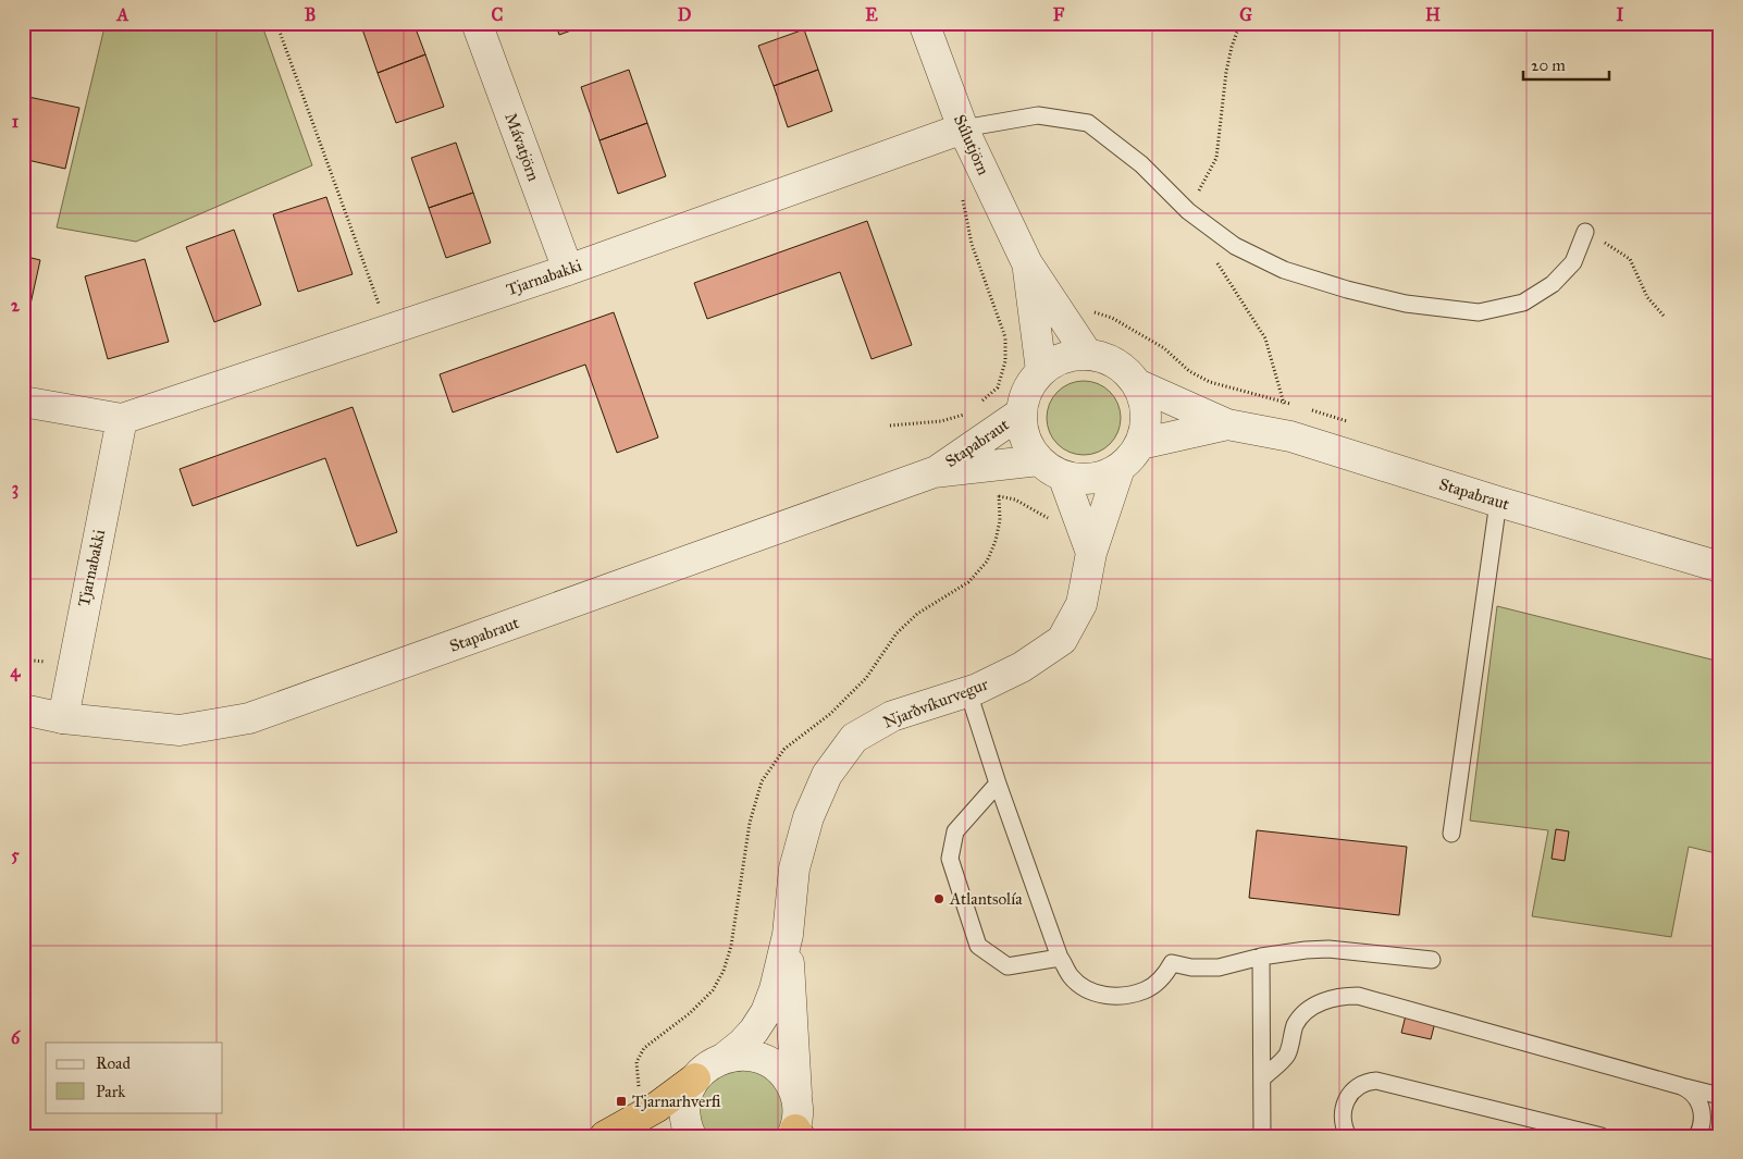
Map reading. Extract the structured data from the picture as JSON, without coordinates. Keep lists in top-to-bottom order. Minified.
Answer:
{"streets":{"street":["Súlutjörn","Mávatjörn","Tjarnabakki","Stapabraut","Njarðvíkurvegur"]},"crossings":[["Súlutjörn","Tjarnabakki"],["Súlutjörn","Stapabraut"],["Súlutjörn","Njarðvíkurvegur"],["Mávatjörn","Tjarnabakki"],["Tjarnabakki","Stapabraut"],["Stapabraut","Njarðvíkurvegur"]],"places":{"other":["Atlantsolía"],"transit":["Tjarnarhverfi"]},"legend":["Road","Park"],"scale_bar":"20 m","grid":{"columns":["A","B","C","D","E","F","G","H","I"],"rows":["1","2","3","4","5","6"]}}
